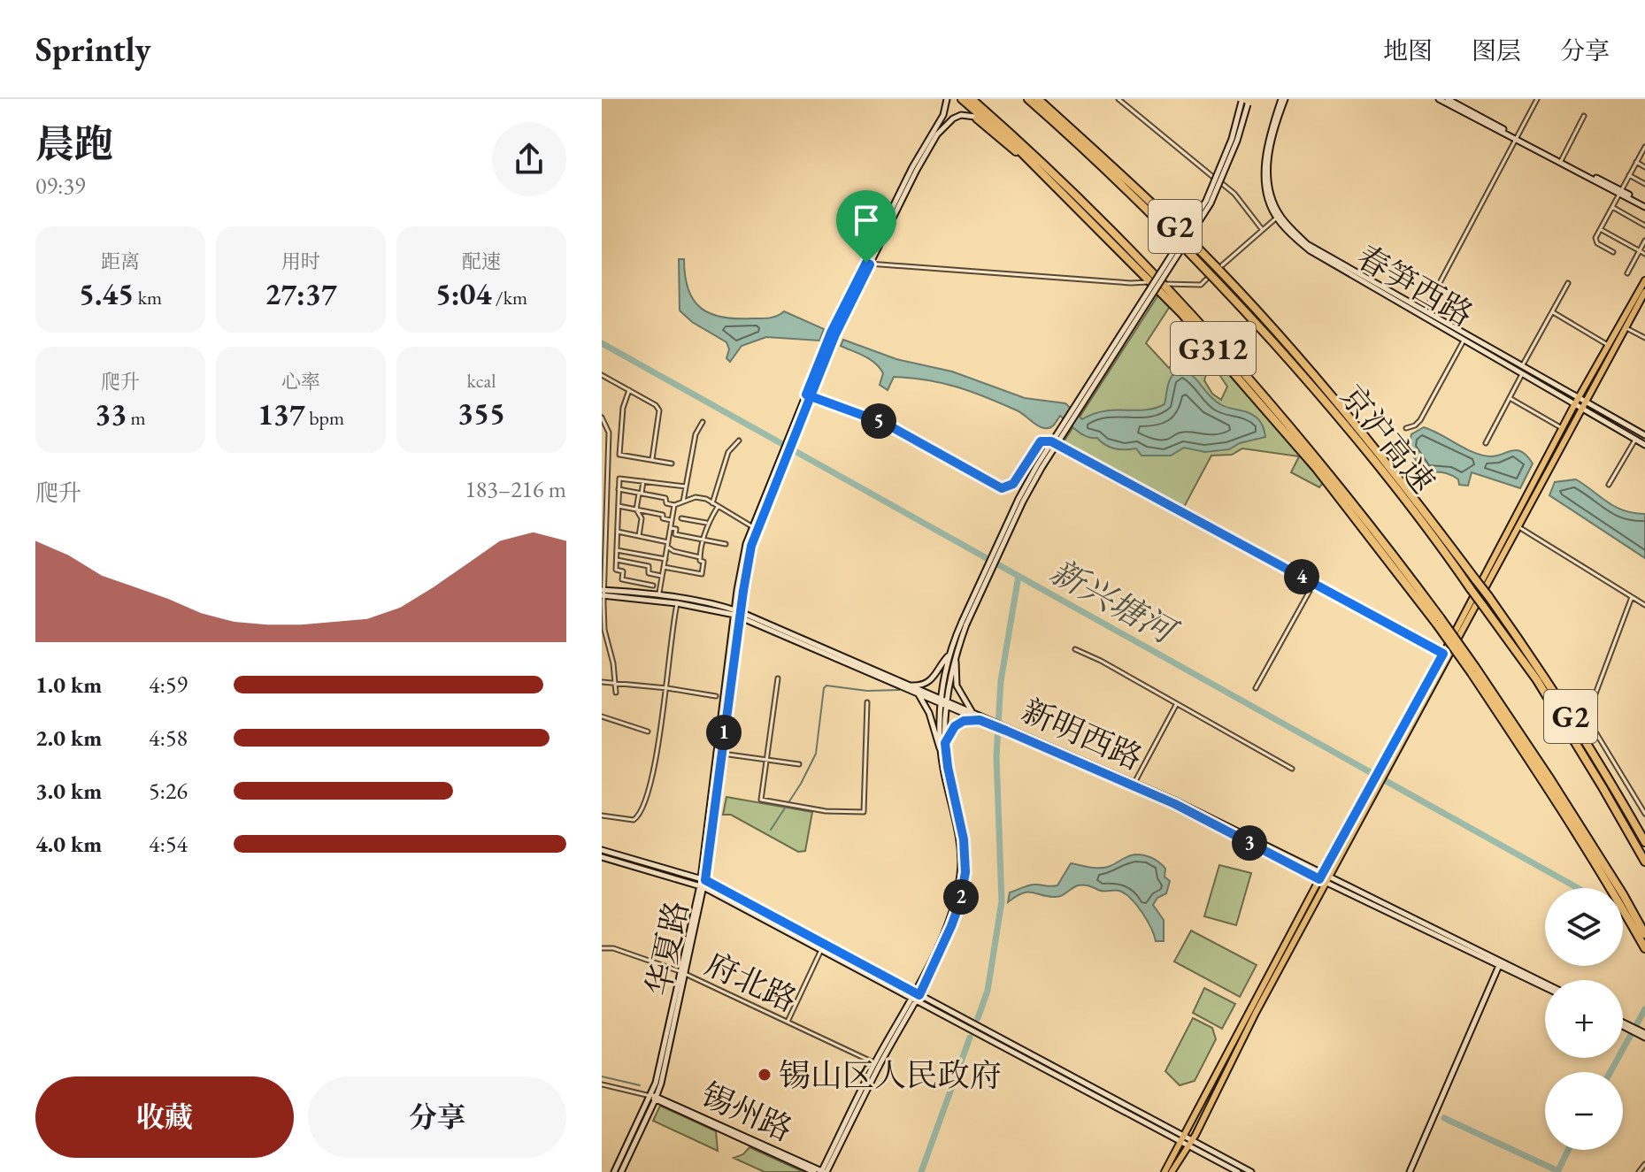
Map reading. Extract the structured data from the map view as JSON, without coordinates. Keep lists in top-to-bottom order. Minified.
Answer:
{"streets":{"highway":["G2","G312","京沪高速"],"main road":["春笋西路","新明西路","华夏路","锡州路"],"street":["府北路"]},"crossings":[["新明西路","华夏路"],["华夏路","府北路"],["华夏路","锡州路"]],"water":["新兴塘河"],"places":["锡山区人民政府"],"page":{"header":"Sprintly","nav":["地图","图层","分享"],"heading":["晨跑","09:39"],"stats":[["距离","5.45 km"],["用时","27:37"],["配速","5:04 /km"],["爬升","33 m"],["心率","137 bpm"],["kcal","355"]],"pins":["5","4","1","3","2"],"chart":["爬升","183–216 m"],"list":[{"name":"1.0 km","note":"4:59"},{"name":"2.0 km","note":"4:58"},{"name":"3.0 km","note":"5:26"},{"name":"4.0 km","note":"4:54"}],"map_buttons":["+","−"],"buttons":["收藏","分享"]}}
